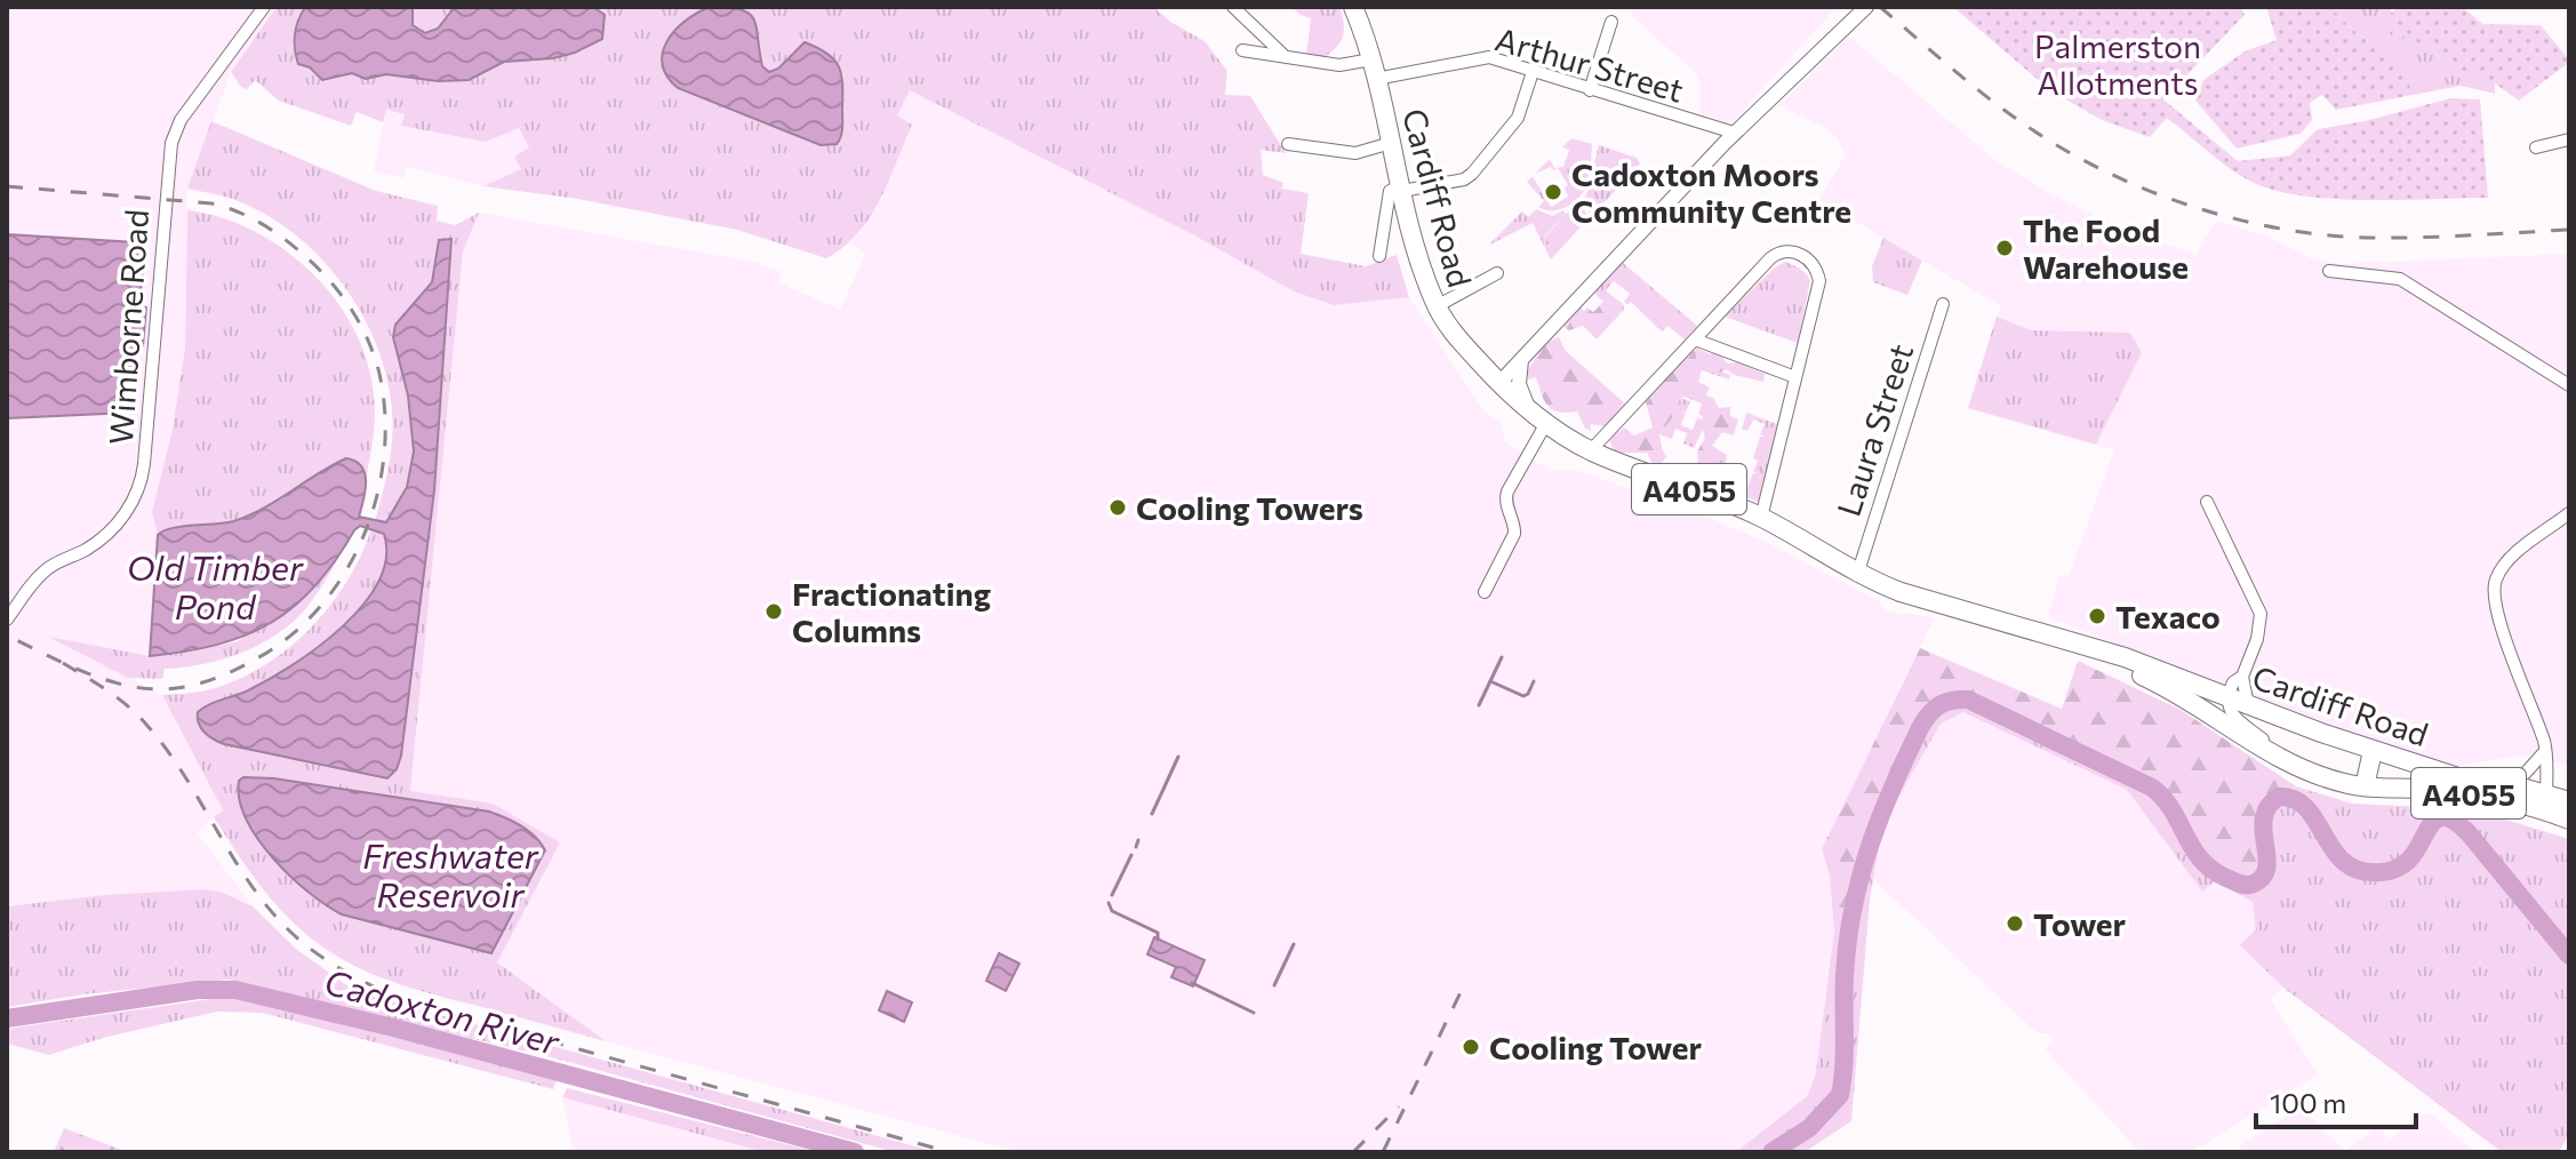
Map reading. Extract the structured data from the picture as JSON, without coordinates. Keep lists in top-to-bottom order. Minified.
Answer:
{"streets":{"main road":["Cardiff Road","A4055"],"street":["Arthur Street","Wimborne Road","Laura Street"]},"crossings":[["Arthur Street","Cardiff Road"],["Cardiff Road","Laura Street"]],"water":["Old Timber Pond","Freshwater Reservoir","Cadoxton River"],"parks":["Palmerston Allotments"],"places":["Cadoxton Moors Community Centre","The Food Warehouse","Cooling Towers","Fractionating Columns","Texaco","Tower","Cooling Tower"],"scale_bar":"100 m"}
